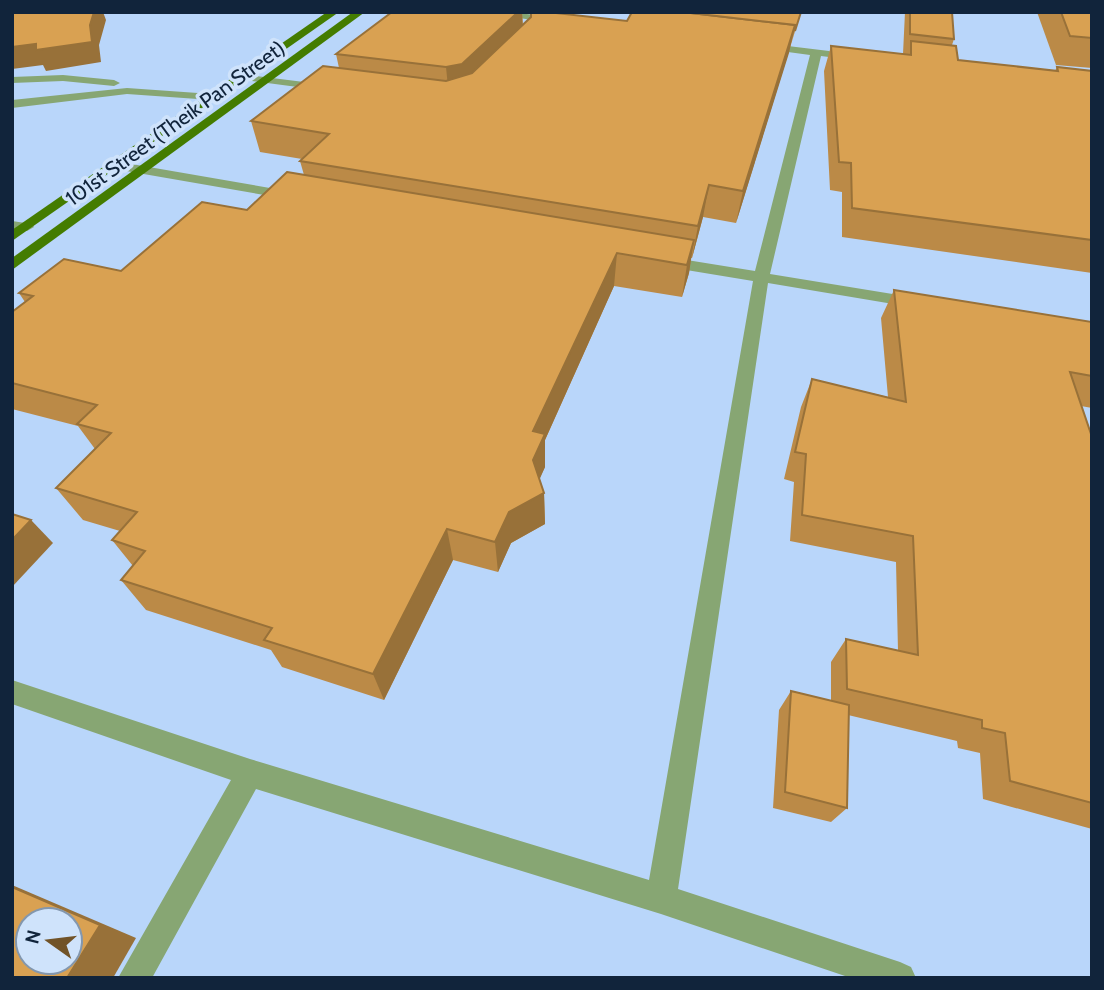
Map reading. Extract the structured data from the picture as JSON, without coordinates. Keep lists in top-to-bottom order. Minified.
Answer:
{"streets":{"main road":["101st Street (Theik Pan Street)"]},"north":"left"}
